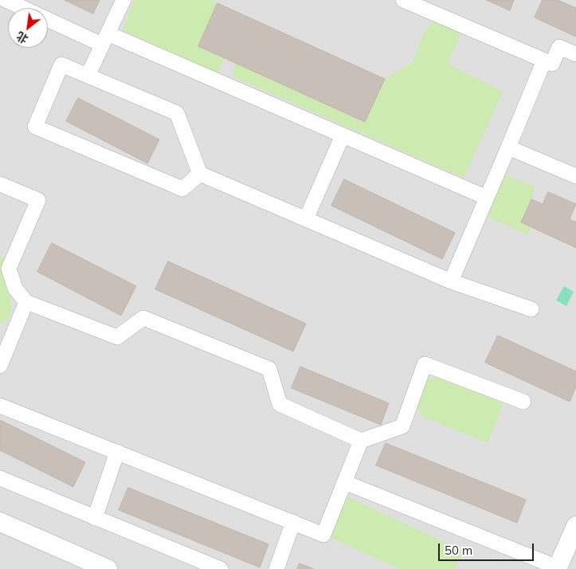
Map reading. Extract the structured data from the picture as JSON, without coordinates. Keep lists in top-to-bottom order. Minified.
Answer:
{"scale_bar":"50 m","north":"bottom left"}
